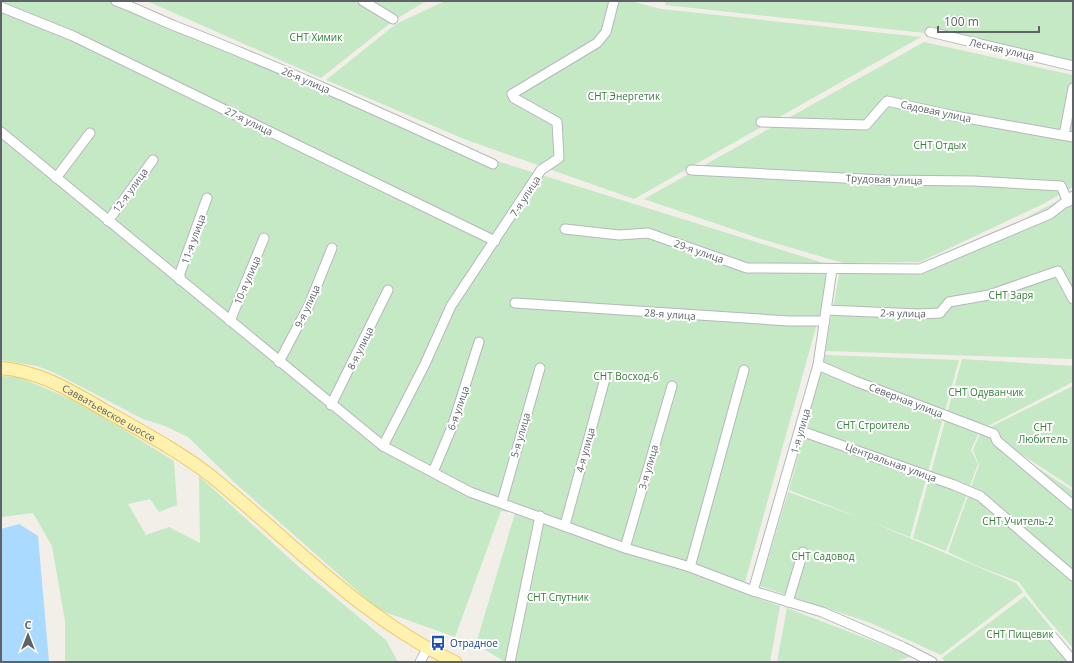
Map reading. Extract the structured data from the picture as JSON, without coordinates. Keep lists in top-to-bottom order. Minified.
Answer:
{"streets":{"main road":["Савватьевское шоссе"],"street":["Лесная улица","26-я улица","Садовая улица","27-я улица","Трудовая улица","12-я улица","7-я улица","11-я улица","29-я улица","10-я улица","9-я улица","2-я улица","28-я улица","8-я улица","Северная улица","6-я улица","1-я улица","5-я улица","4-я улица","Центральная улица","3-я улица"]},"crossings":[["27-я улица","7-я улица"],["Трудовая улица","29-я улица"],["29-я улица","1-я улица"],["2-я улица","1-я улица"],["28-я улица","1-я улица"],["Северная улица","1-я улица"],["1-я улица","Центральная улица"]],"parks":["СНТ Химик","СНТ Энергетик","СНТ Отдых","СНТ Заря","СНТ Восход-6","СНТ Одуванчик","СНТ Строитель","СНТ Любитель","СНТ Учитель-2","СНТ Садовод","СНТ Спутник","СНТ Пищевик"],"places":{"bus stop":["Отрадное"]},"scale_bar":"100 m","north":"top"}
